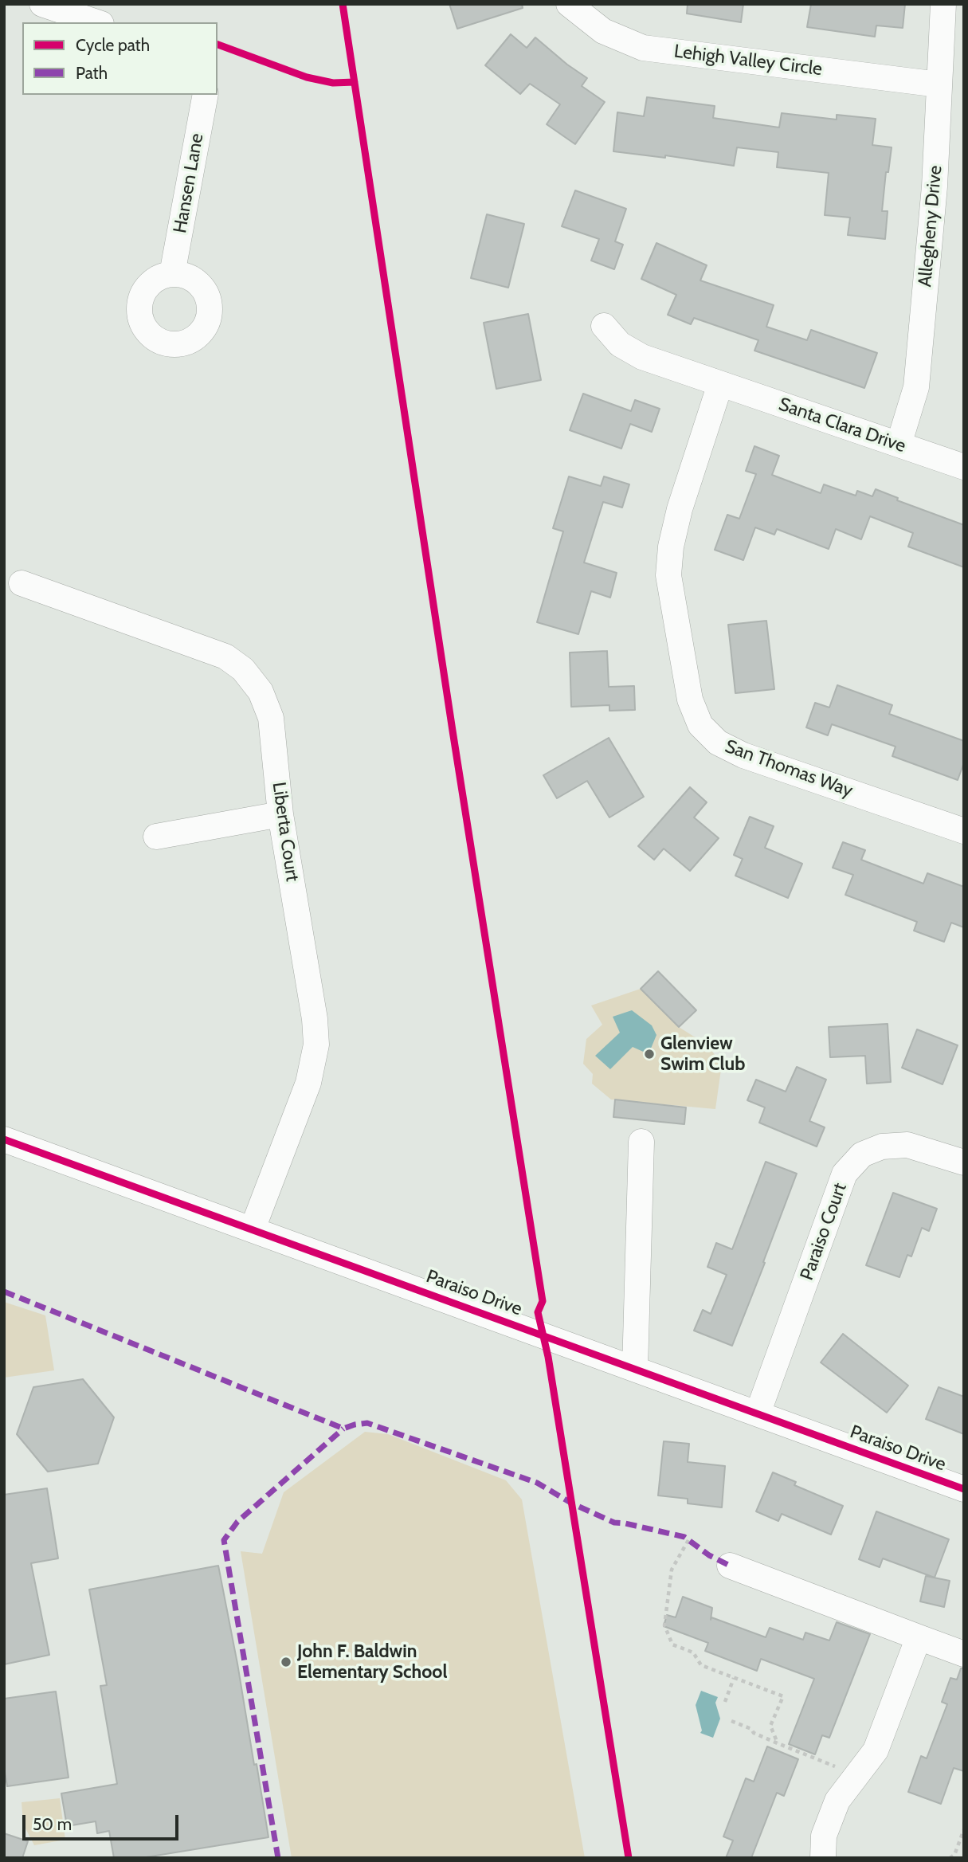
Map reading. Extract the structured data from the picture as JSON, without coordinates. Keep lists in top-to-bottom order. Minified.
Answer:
{"streets":{"street":["Lehigh Valley Circle","Hansen Lane","Allegheny Drive","Santa Clara Drive","San Thomas Way","Liberta Court","Paraiso Court","Paraiso Drive"]},"crossings":[["Lehigh Valley Circle","Allegheny Drive"],["Allegheny Drive","Santa Clara Drive"],["Santa Clara Drive","San Thomas Way"],["Liberta Court","Paraiso Drive"],["Paraiso Court","Paraiso Drive"]],"places":["Glenview Swim Club","John F. Baldwin Elementary School"],"legend":["Cycle path","Path"],"scale_bar":"50 m"}
